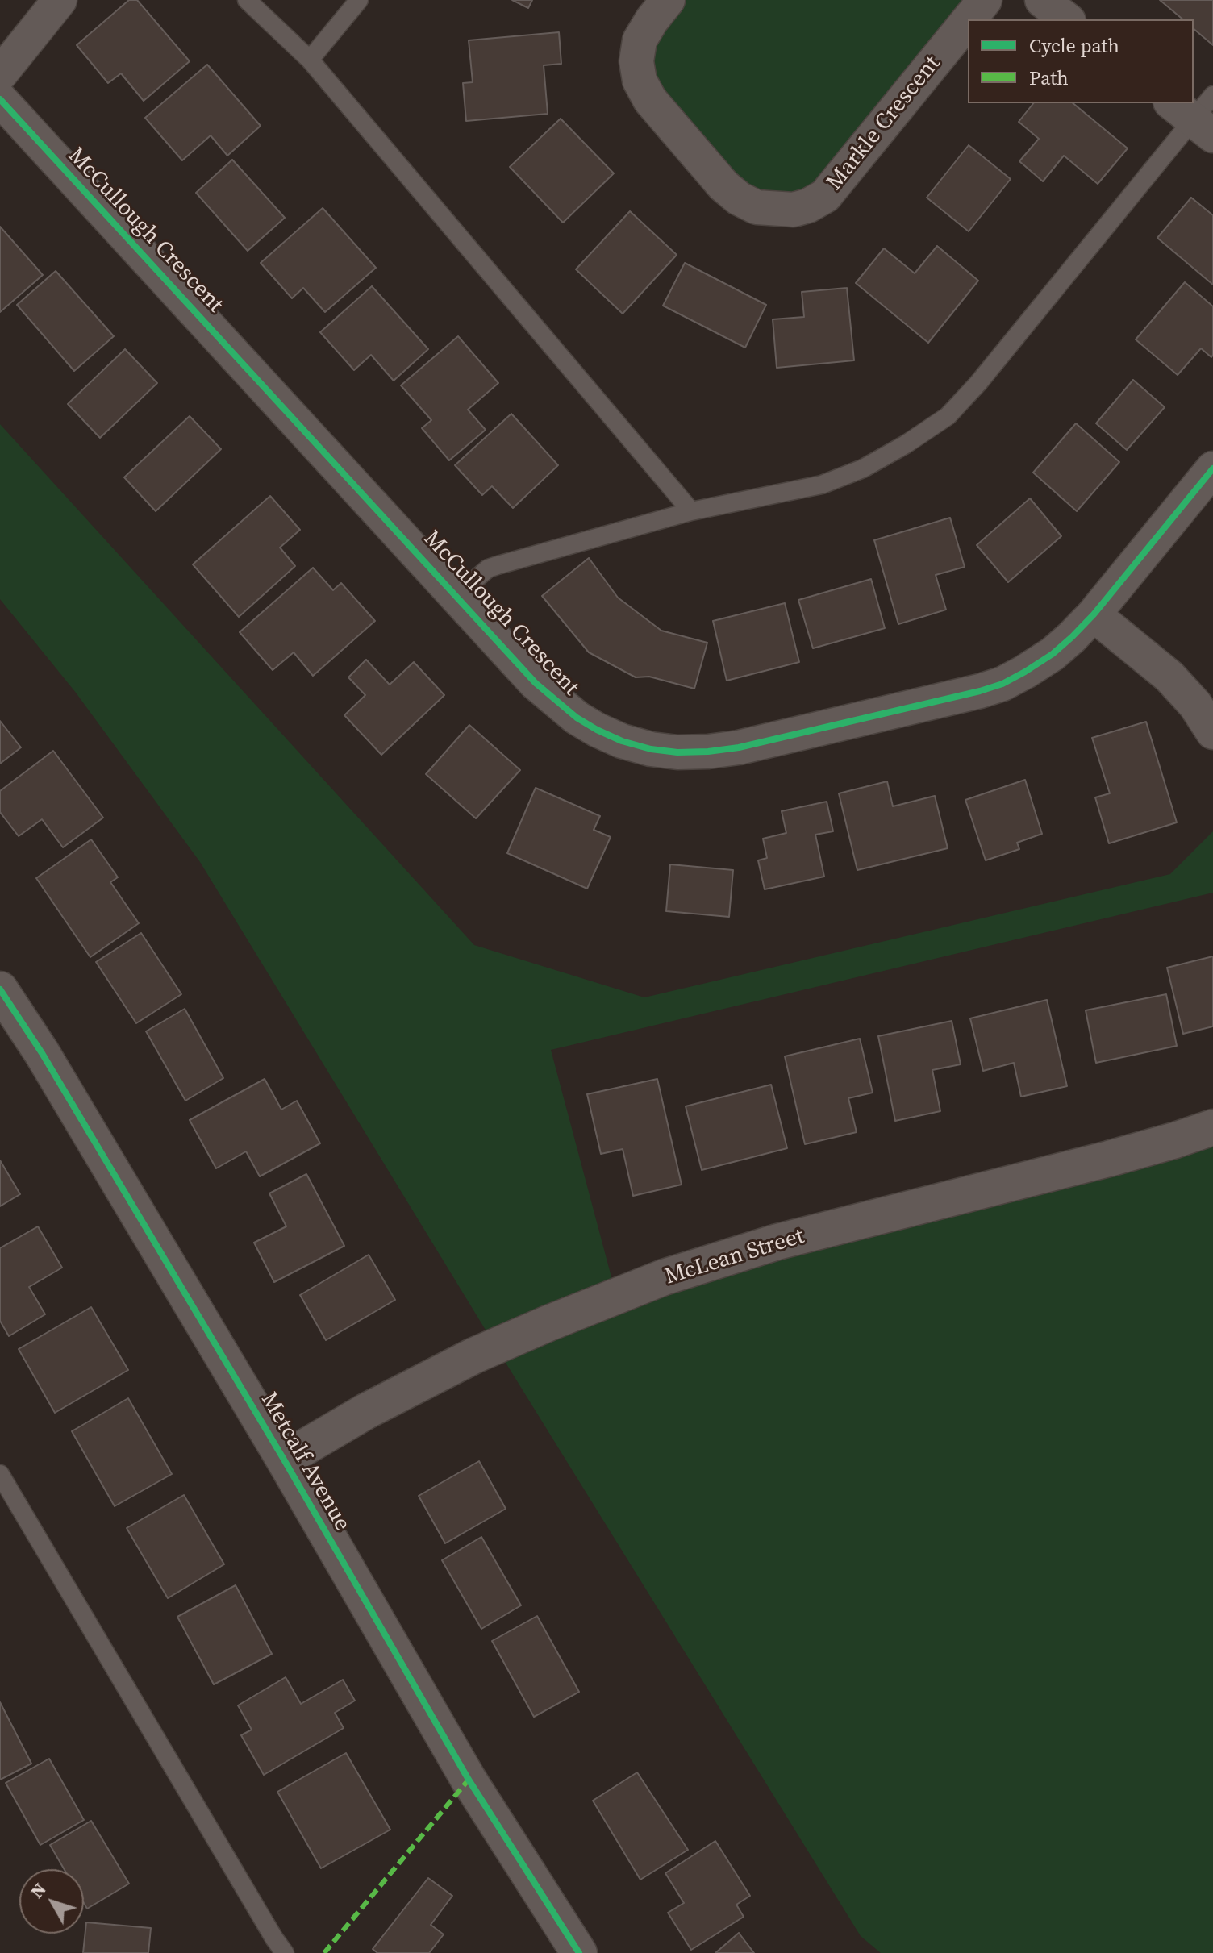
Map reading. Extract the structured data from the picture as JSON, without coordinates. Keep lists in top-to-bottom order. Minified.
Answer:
{"streets":{"street":["Markle Crescent","McCullough Crescent","McLean Street","Metcalf Avenue"]},"crossings":[["McLean Street","Metcalf Avenue"]],"legend":["Cycle path","Path"],"north":"top left"}
